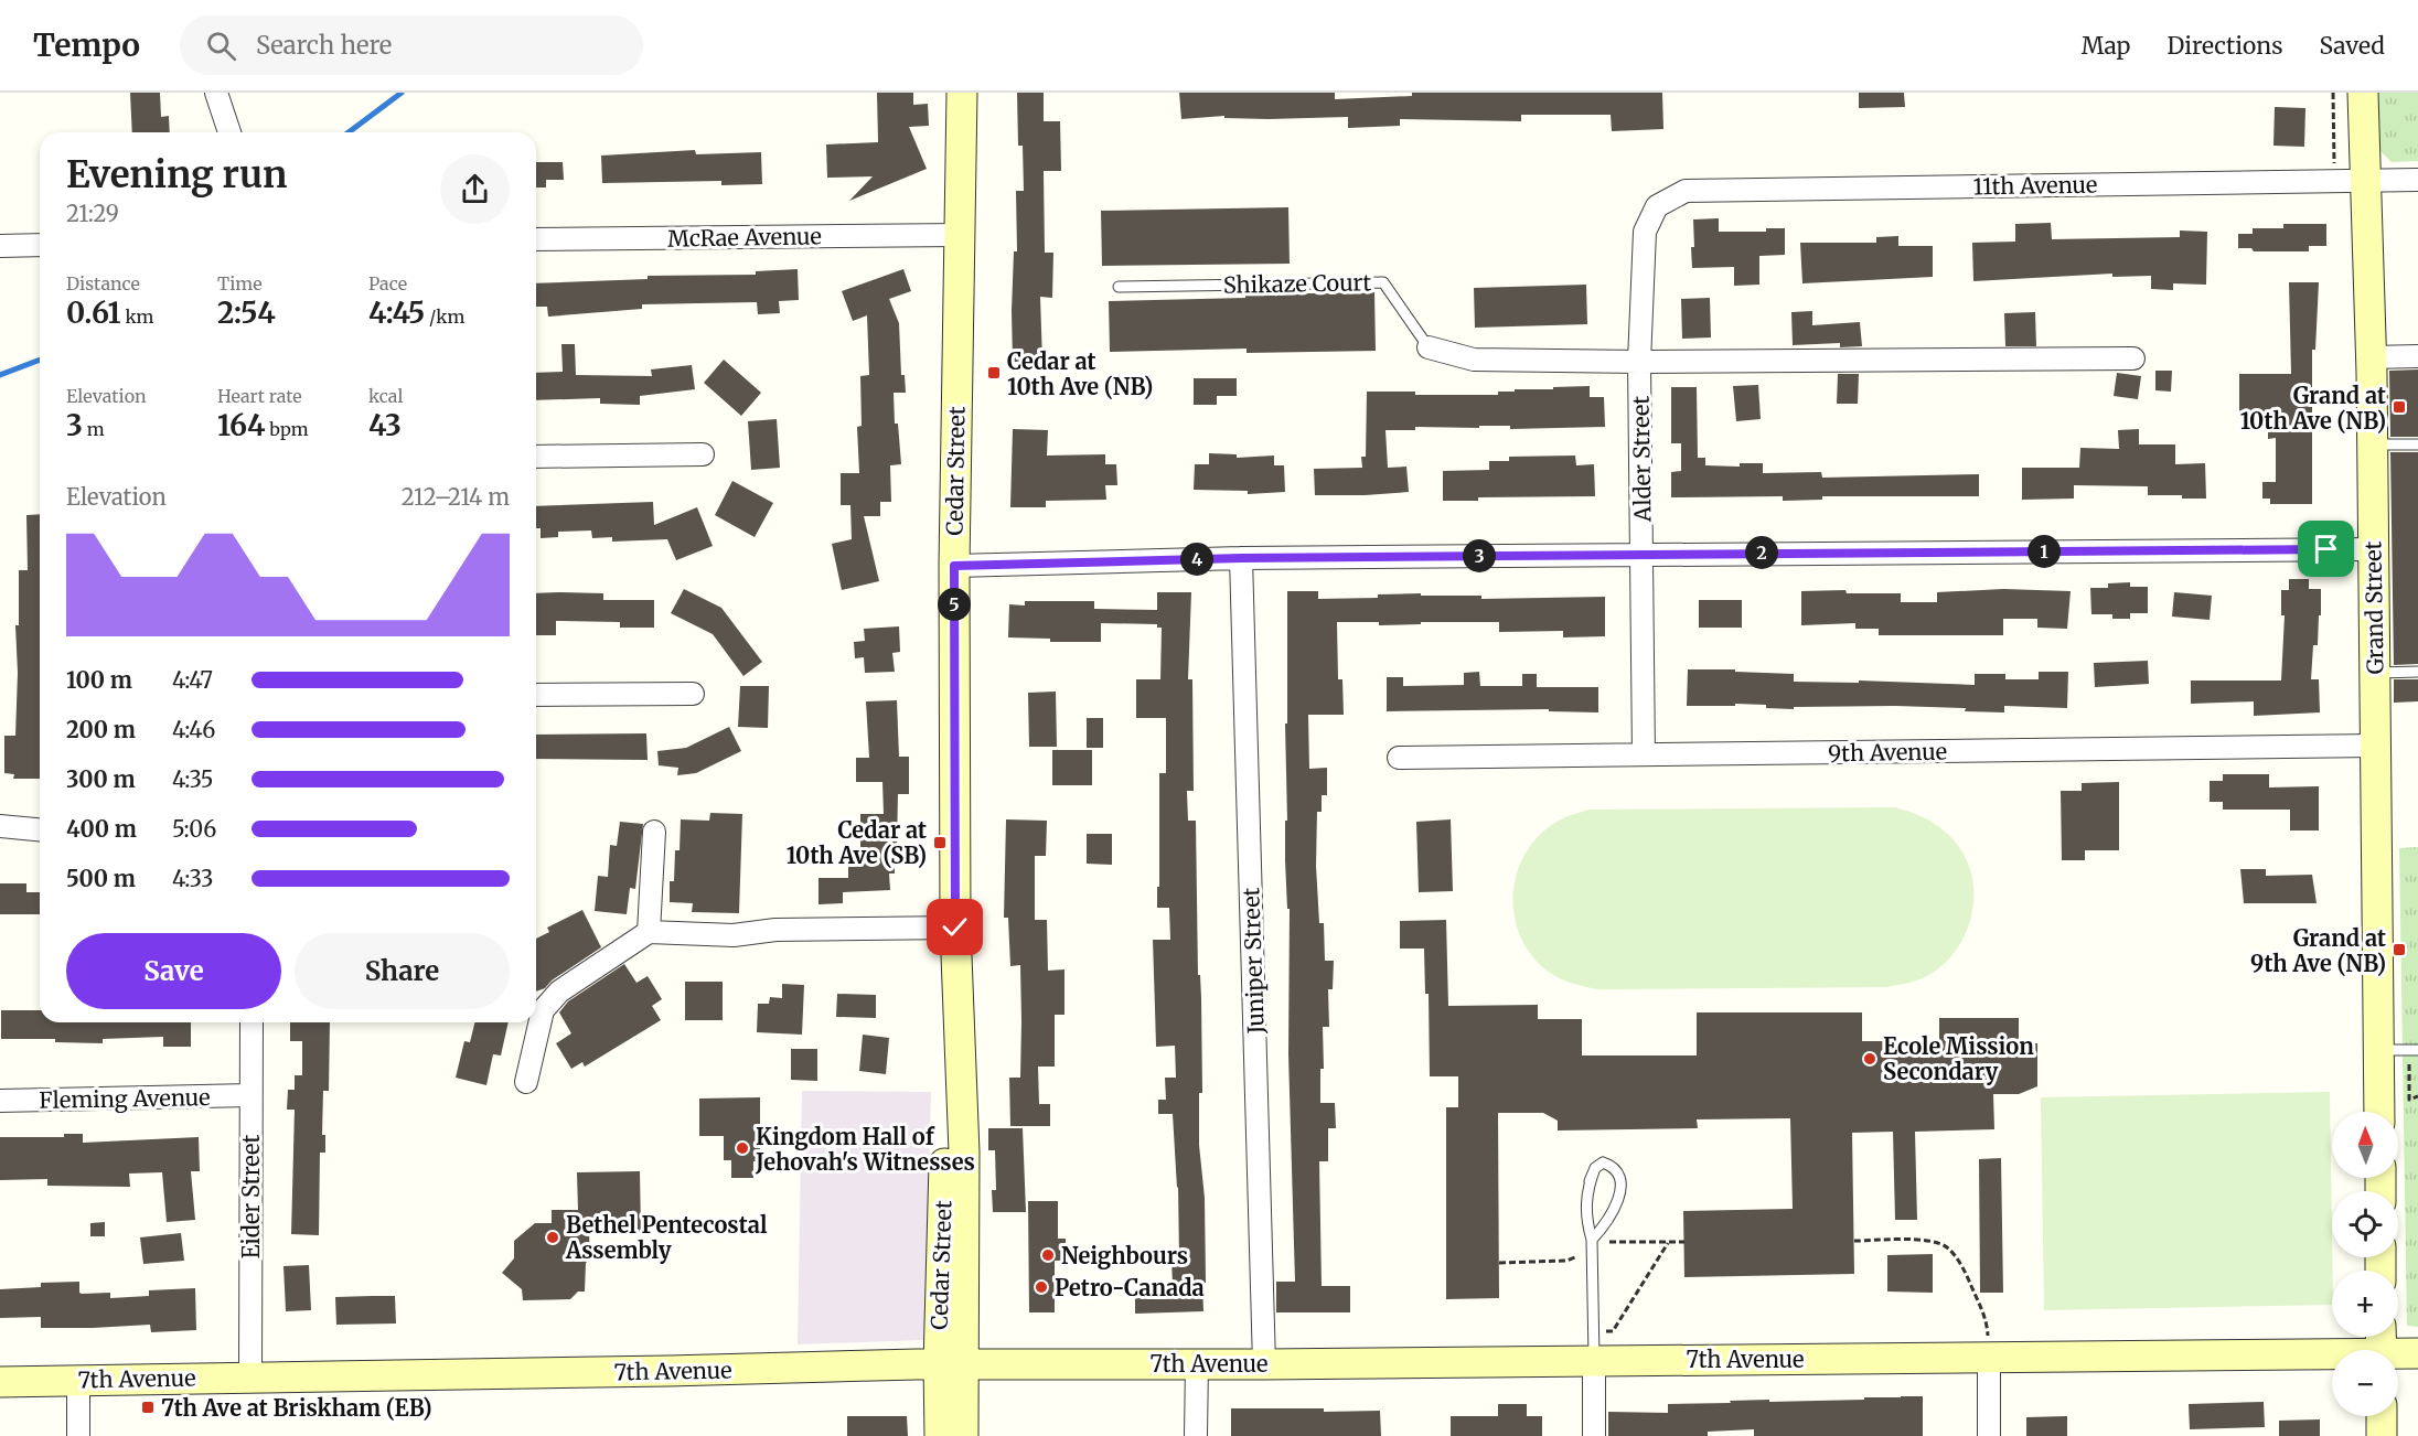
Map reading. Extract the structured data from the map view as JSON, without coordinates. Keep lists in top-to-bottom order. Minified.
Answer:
{"streets":{"street":["11th Avenue","McRae Avenue","Shikaze Court","Alder Street","Cedar Street","Grand Street","9th Avenue","Juniper Street","Fleming Avenue","Eider Street","7th Avenue"]},"crossings":[["11th Avenue","Alder Street"],["11th Avenue","Grand Street"],["McRae Avenue","Cedar Street"],["Shikaze Court","Alder Street"],["Alder Street","9th Avenue"],["Cedar Street","7th Avenue"],["Grand Street","9th Avenue"],["Juniper Street","7th Avenue"],["Fleming Avenue","Eider Street"],["Eider Street","7th Avenue"]],"places":{"transit":["Cedar at 10th Ave (NB)","Grand at 10th Ave (NB)","Cedar at 10th Ave (SB)","Grand at 9th Ave (NB)","7th Ave at Briskham (EB)"],"other":["Ecole Mission Secondary","Kingdom Hall of Jehovah's Witnesses","Bethel Pentecostal Assembly","Neighbours","Petro-Canada"]},"north":"top","page":{"header":"Tempo","search":"Search here","nav":["Map","Directions","Saved"],"heading":["Evening run","21:29"],"stats":[["Distance","0.61 km"],["Time","2:54"],["Pace","4:45 /km"],["Elevation","3 m"],["Heart rate","164 bpm"],["kcal","43"]],"chart":["Elevation","212–214 m"],"pins":["1","2","3","4","5"],"list":[{"name":"100 m","note":"4:47"},{"name":"200 m","note":"4:46"},{"name":"300 m","note":"4:35"},{"name":"400 m","note":"5:06"},{"name":"500 m","note":"4:33"}],"buttons":["Save","Share"],"map_buttons":["+","−"]}}
